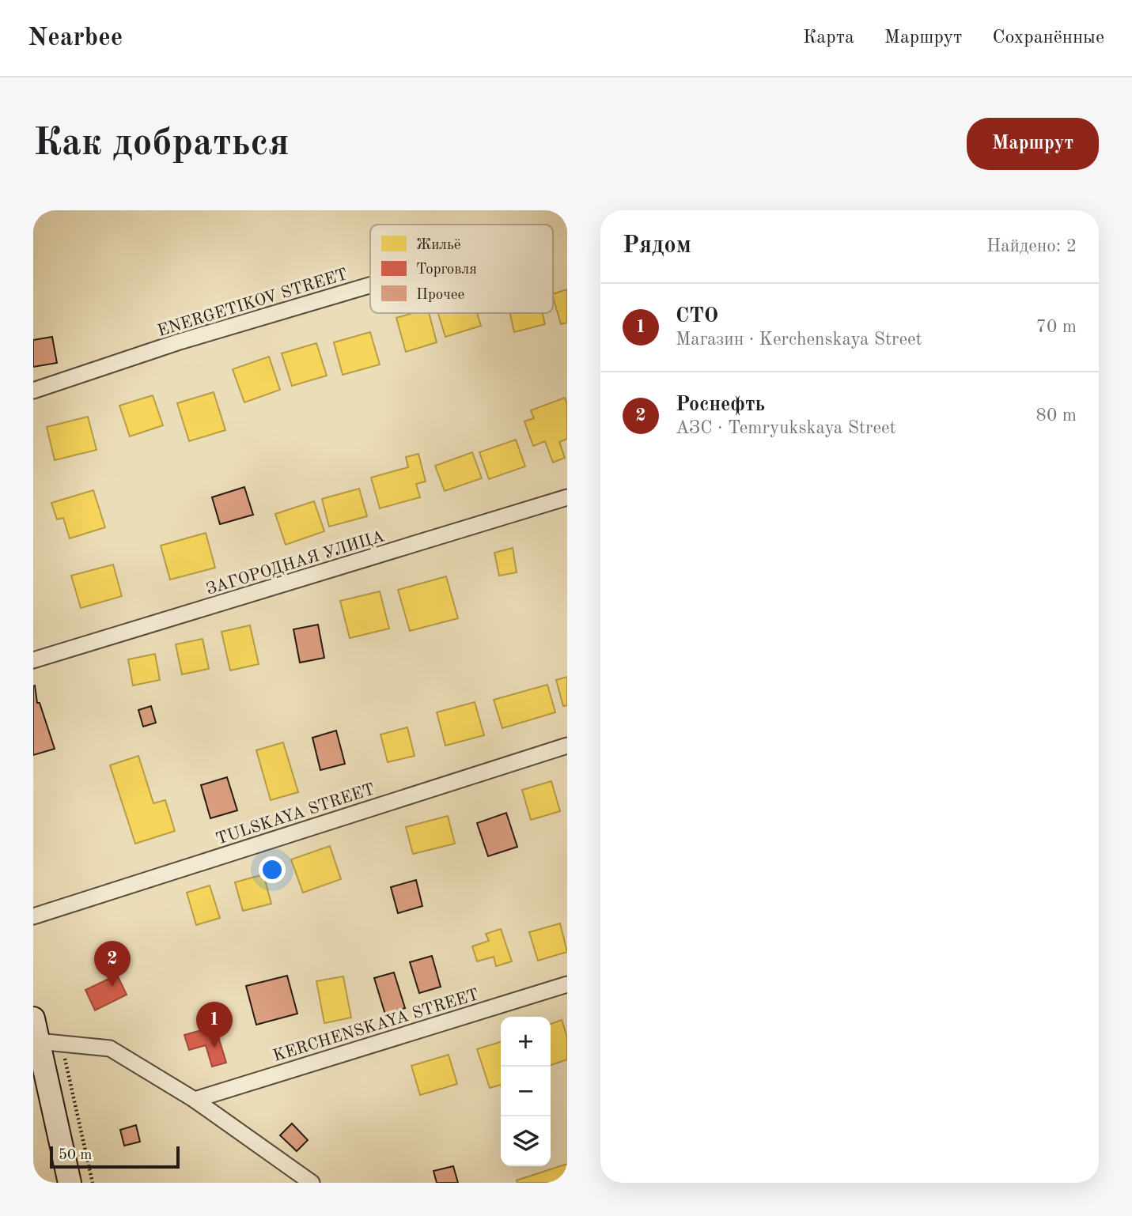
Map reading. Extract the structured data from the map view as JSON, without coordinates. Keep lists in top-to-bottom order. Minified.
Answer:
{"streets":{"street":["ENERGETIKOV STREET","ЗАГОРОДНАЯ УЛИЦА","TULSKAYA STREET","KERCHENSKAYA STREET"]},"legend":["Жильё","Торговля","Прочее"],"scale_bar":"50 m","page":{"header":"Nearbee","nav":["Карта","Маршрут","Сохранённые"],"buttons":"Маршрут","title":"Как добраться","heading":["Рядом","Найдено: 2"],"list":[{"mark":"1","name":"СТО","note":"Магазин · Kerchenskaya Street","value":"70 m"},{"mark":"2","name":"Роснефть","note":"АЗС · Temryukskaya Street","value":"80 m"}],"pins":["2","1"],"map_buttons":["+","−"],"scale":"50 m"}}
